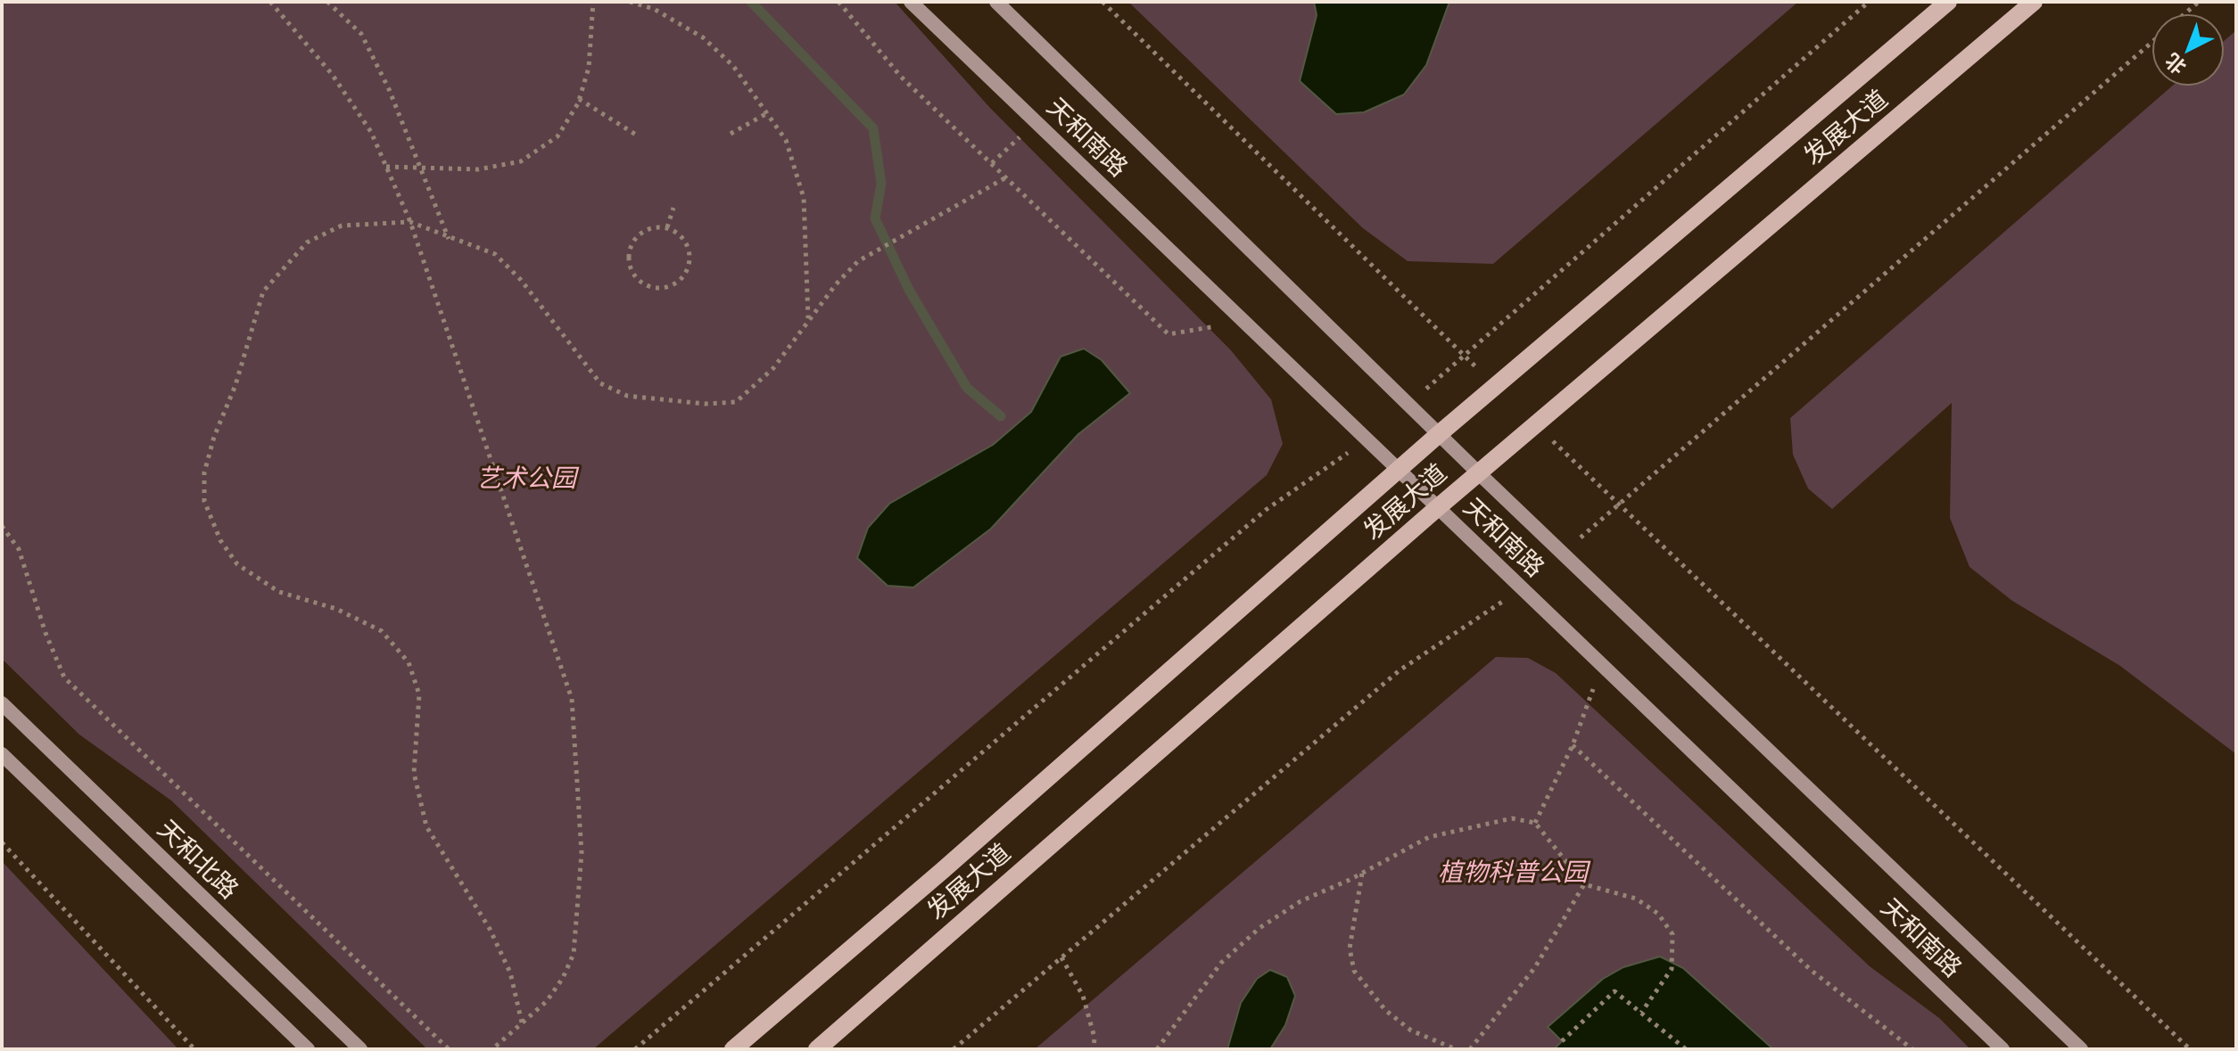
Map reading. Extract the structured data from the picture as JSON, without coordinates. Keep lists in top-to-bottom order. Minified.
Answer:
{"streets":{"main road":["发展大道"],"street":["天和南路","天和北路"]},"crossings":[["发展大道","天和南路"]],"parks":["艺术公园","植物科普公园"],"north":"bottom left"}
